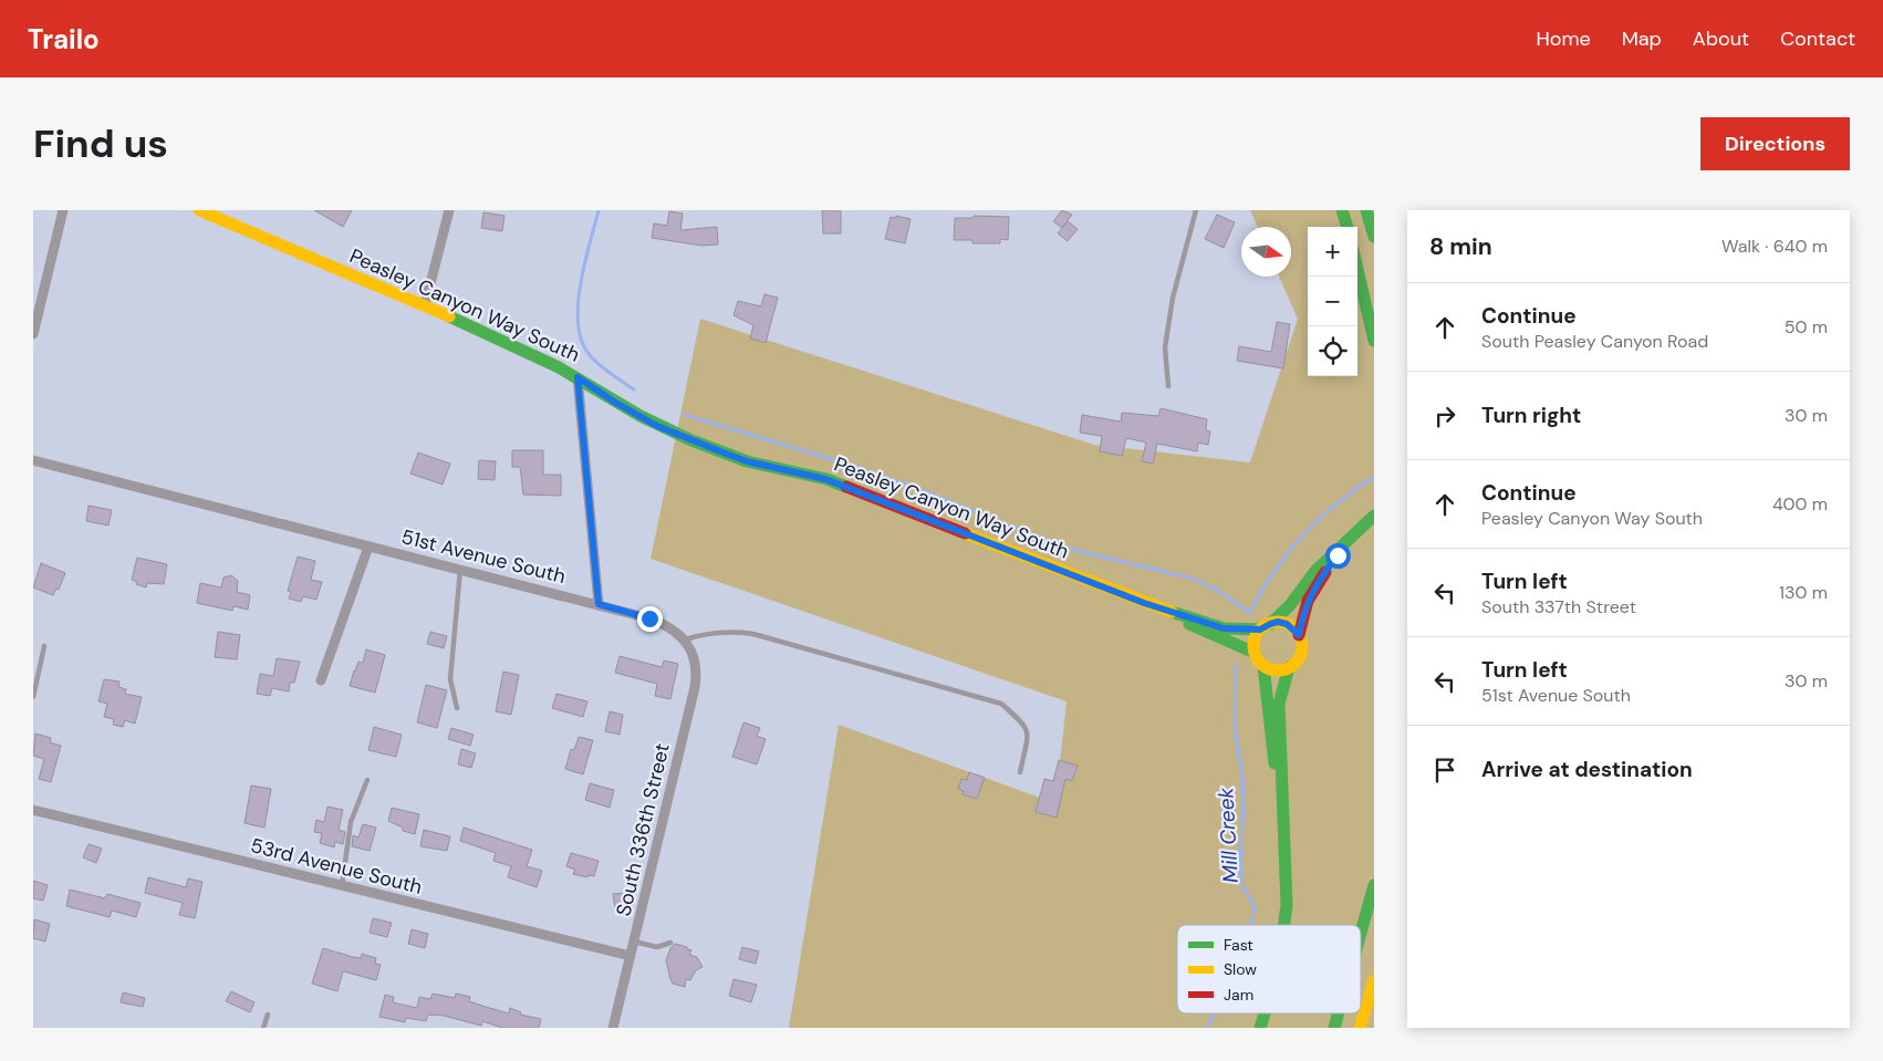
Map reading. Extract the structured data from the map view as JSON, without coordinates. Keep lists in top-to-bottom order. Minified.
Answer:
{"streets":{"main road":["Peasley Canyon Way South"],"street":["51st Avenue South","South 336th Street","53rd Avenue South"]},"crossings":[["51st Avenue South","South 336th Street"],["South 336th Street","53rd Avenue South"]],"water":["Mill Creek"],"legend":["Fast","Slow","Jam"],"north":"right","page":{"header":"Trailo","nav":["Home","Map","About","Contact"],"buttons":"Directions","title":"Find us","heading":["8 min","Walk · 640 m"],"map_buttons":["+","−"],"list":[["Continue","South Peasley Canyon Road","50 m"],["Turn right","30 m"],["Continue","Peasley Canyon Way South","400 m"],["Turn left","South 337th Street","130 m"],["Turn left","51st Avenue South","30 m"],"Arrive at destination"]}}
